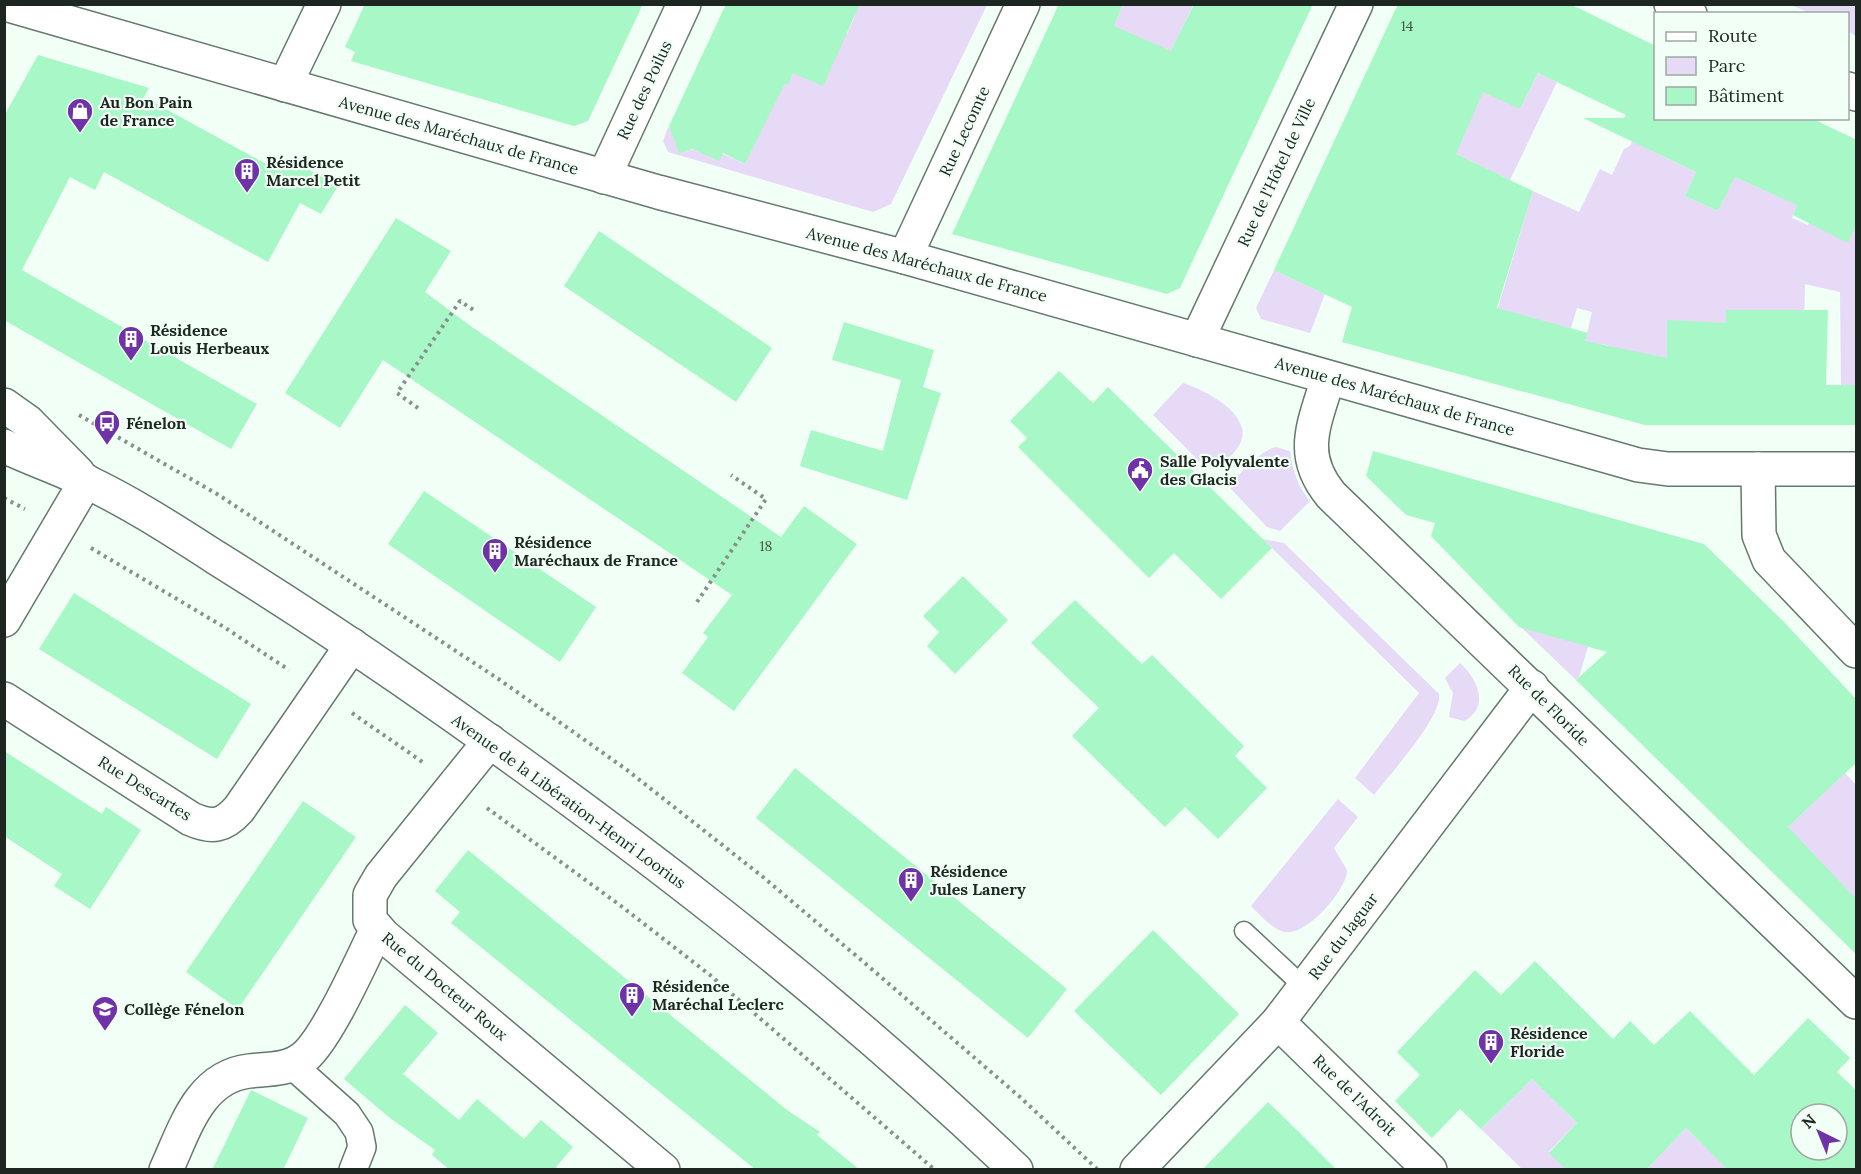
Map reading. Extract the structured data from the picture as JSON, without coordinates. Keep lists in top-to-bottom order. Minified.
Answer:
{"streets":{"street":["Rue des Poilus","Rue Lecomte","Avenue des Maréchaux de France","Rue de l'Hôtel de Ville","Rue de Floride","Rue Descartes","Avenue de la Libération-Henri Loorius","Rue du Jaguar","Rue du Docteur Roux","Rue de l'Adroit"]},"crossings":[["Rue des Poilus","Avenue des Maréchaux de France"],["Rue Lecomte","Avenue des Maréchaux de France"],["Avenue des Maréchaux de France","Rue de l'Hôtel de Ville"],["Avenue des Maréchaux de France","Rue de Floride"],["Rue de Floride","Rue du Jaguar"],["Rue Descartes","Avenue de la Libération-Henri Loorius"],["Avenue de la Libération-Henri Loorius","Rue du Docteur Roux"],["Rue du Jaguar","Rue de l'Adroit"]],"places":{"shop":["Au Bon Pain de France"],"building":["Résidence Marcel Petit","Résidence Louis Herbeaux","Résidence Maréchaux de France","Résidence Jules Lanery","Résidence Maréchal Leclerc","Résidence Floride"],"bus stop":["Fénelon"],"public building":["Salle Polyvalente des Glacis"],"school or university":["Collège Fénelon"]},"house_numbers":["14","18"],"legend":["Route","Parc","Bâtiment"],"north":"top left"}
